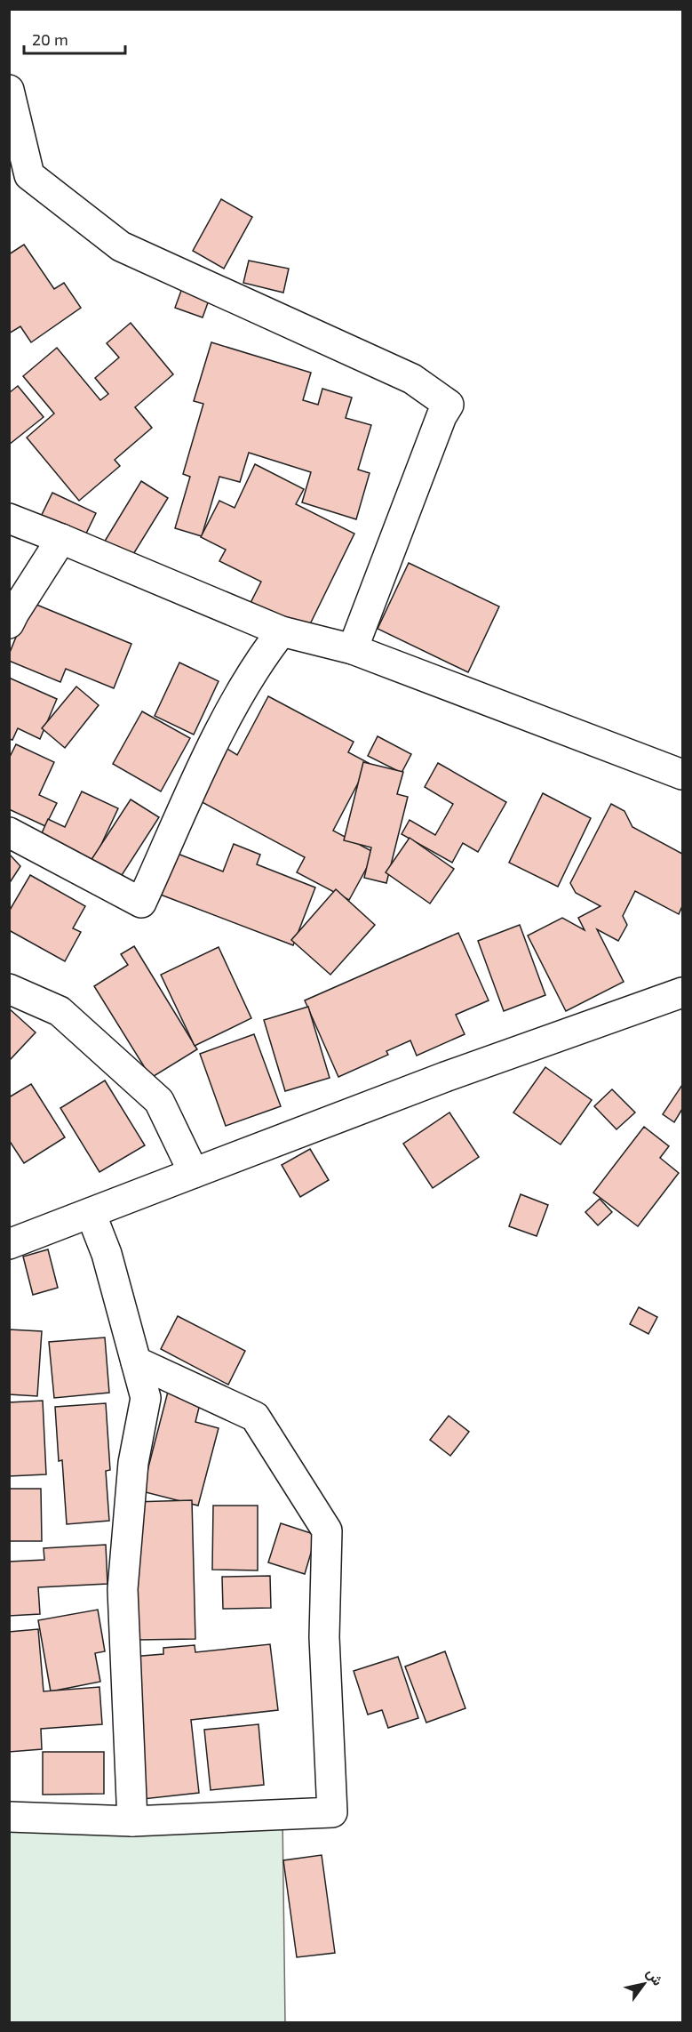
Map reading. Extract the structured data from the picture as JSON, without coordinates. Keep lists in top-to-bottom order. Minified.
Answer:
{"scale_bar":"20 m","north":"top right"}
